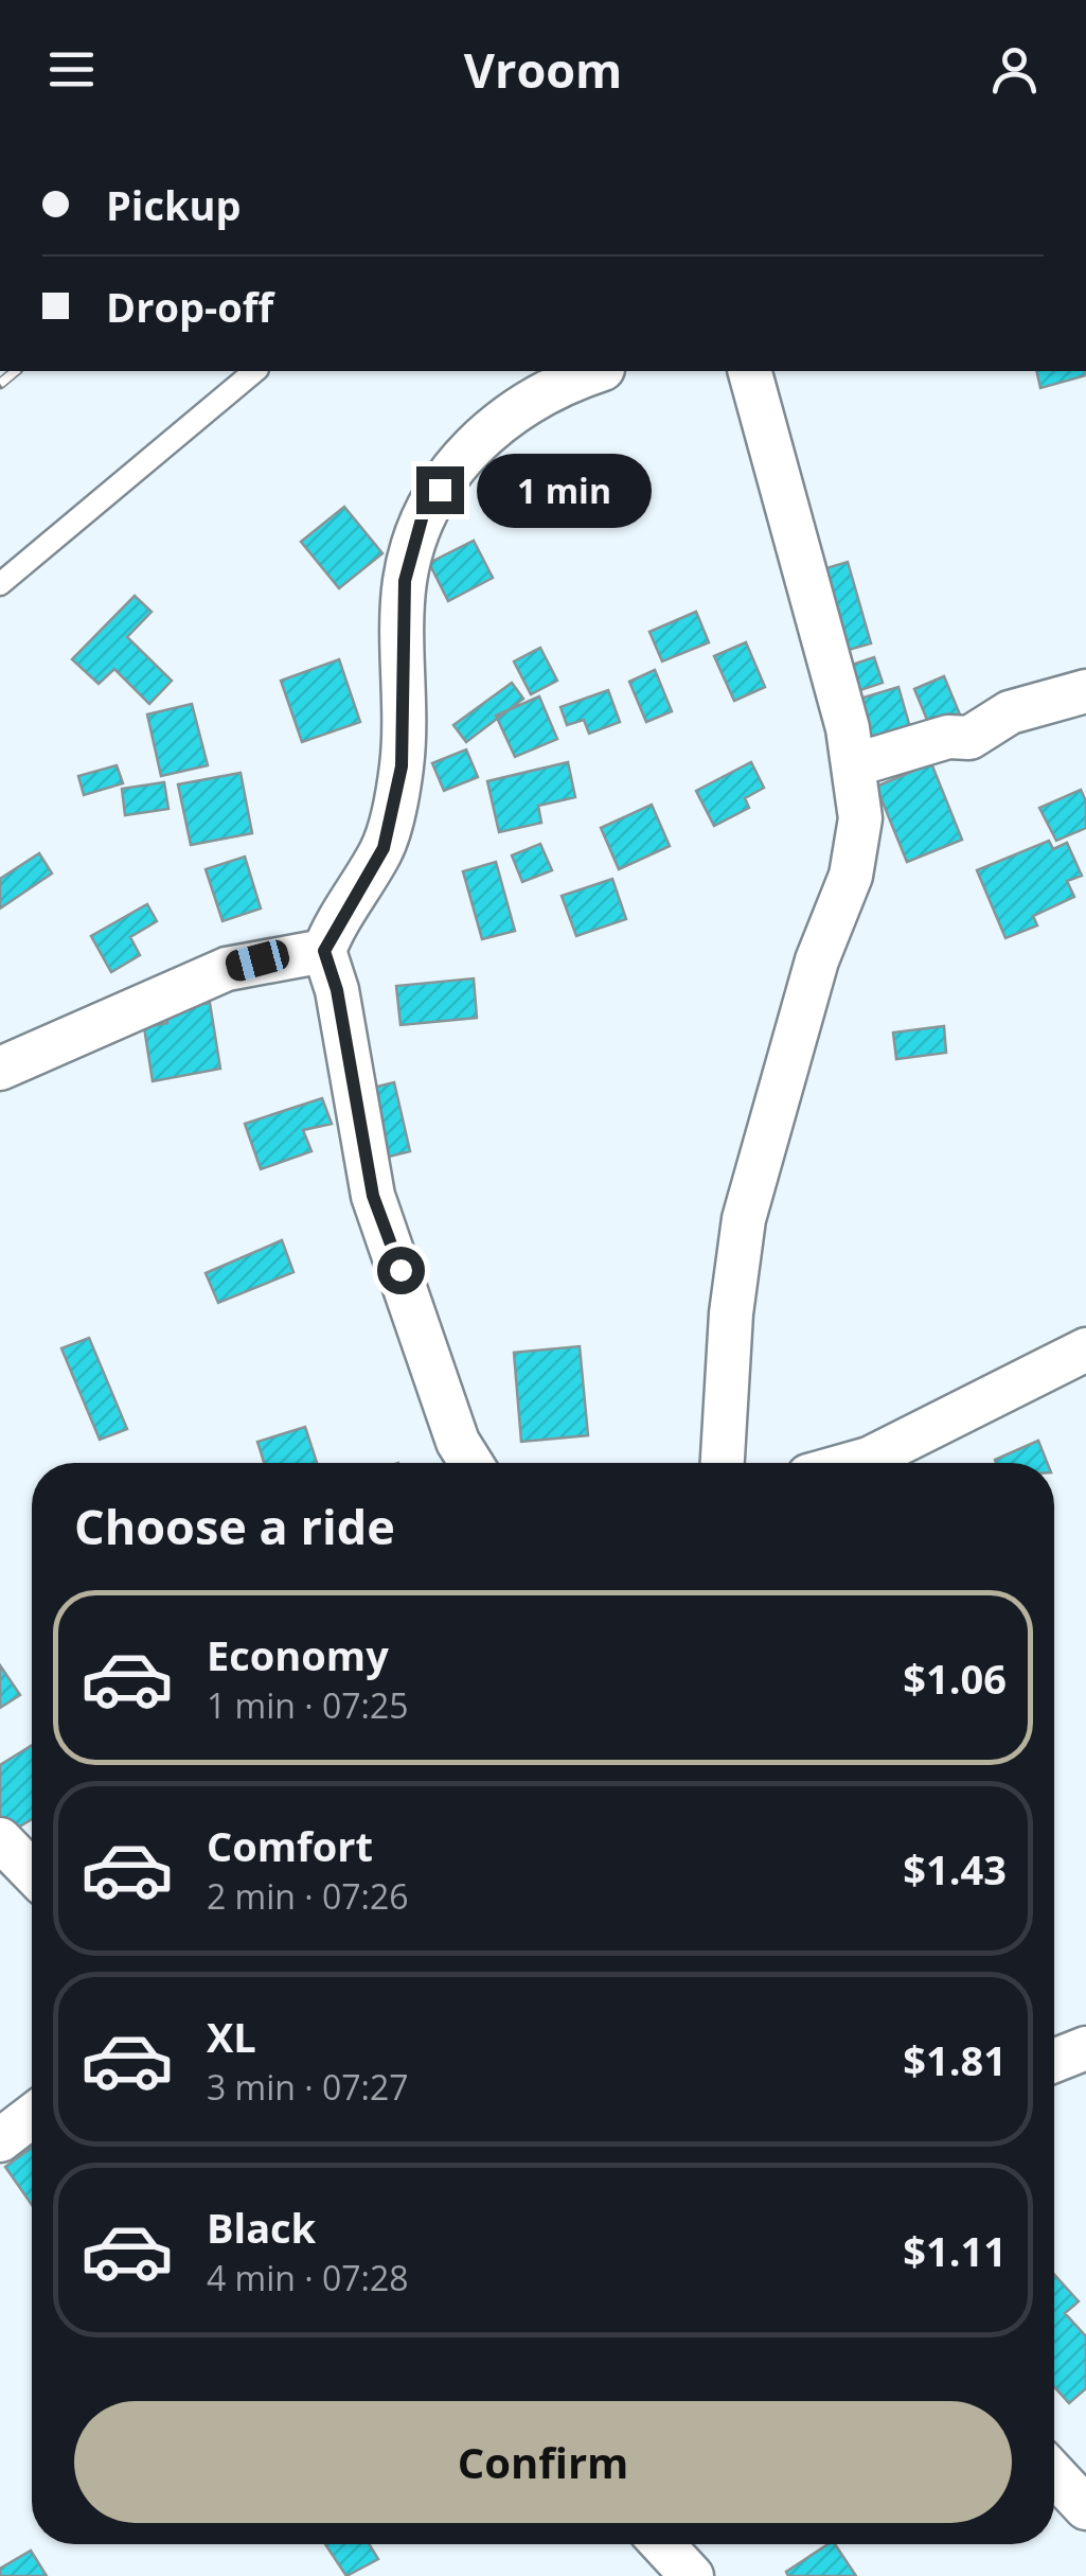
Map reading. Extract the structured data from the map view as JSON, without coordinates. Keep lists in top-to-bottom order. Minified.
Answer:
{"page":{"header":"Vroom","banner":["Pickup","Drop-off"],"bubble":"1 min","heading":"Choose a ride","list":[{"name":"Economy","note":"1 min · 07:25","value":"$1.06"},{"name":"Comfort","note":"2 min · 07:26","value":"$1.43"},{"name":"XL","note":"3 min · 07:27","value":"$1.81"},{"name":"Black","note":"4 min · 07:28","value":"$1.11"}],"buttons":"Confirm"}}
